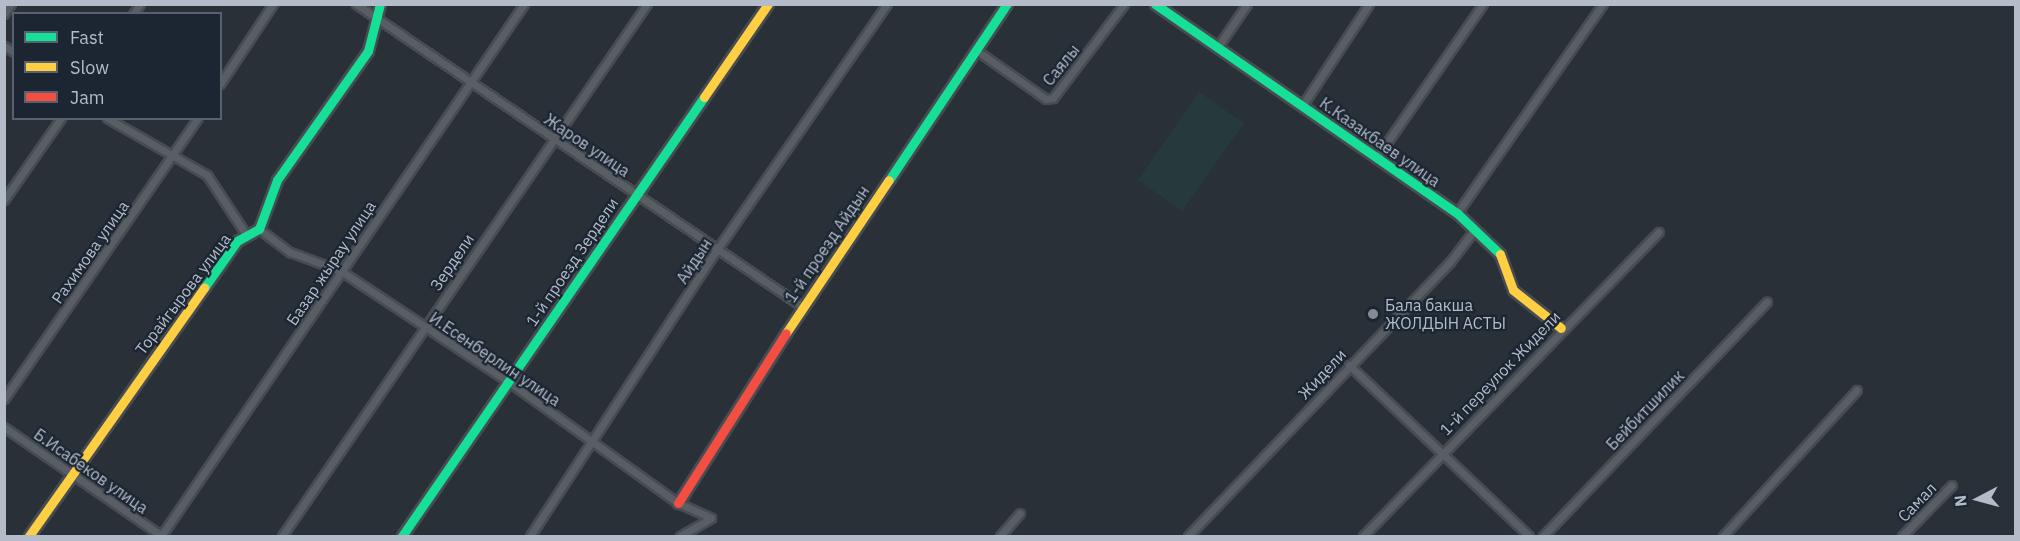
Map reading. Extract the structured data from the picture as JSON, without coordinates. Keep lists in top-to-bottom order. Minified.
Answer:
{"streets":{"street":["Саялы","К.Казакбаев улица","Жаров улица","1-й проезд Айдын","Рахимова улица","Айдын","Зердели","1-й проезд Зердели","Базар жырау улица","Торайгырова улица","И.Есенберлин улица","1-й переулок Жидели","Жидели","Бейбитшилик","Б.Исабеков улица","Самал"]},"crossings":[["Саялы","1-й проезд Айдын"],["К.Казакбаев улица","1-й переулок Жидели"],["К.Казакбаев улица","Жидели"],["Жаров улица","1-й проезд Айдын"],["Жаров улица","Айдын"],["Жаров улица","Зердели"],["Жаров улица","1-й проезд Зердели"],["Жаров улица","Базар жырау улица"],["1-й проезд Айдын","И.Есенберлин улица"],["Айдын","И.Есенберлин улица"],["Зердели","И.Есенберлин улица"],["1-й проезд Зердели","И.Есенберлин улица"],["Базар жырау улица","И.Есенберлин улица"],["Базар жырау улица","Б.Исабеков улица"],["Торайгырова улица","И.Есенберлин улица"],["Торайгырова улица","Б.Исабеков улица"]],"places":["Бала бакша ЖОЛДЫН АСТЫ"],"legend":["Fast","Slow","Jam"],"north":"left"}
